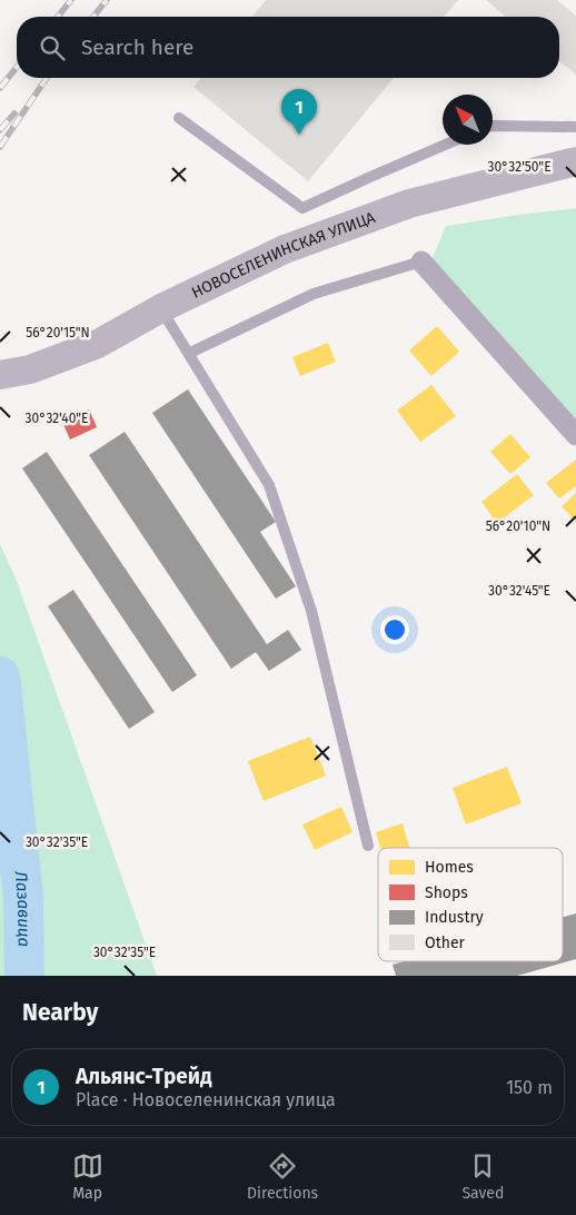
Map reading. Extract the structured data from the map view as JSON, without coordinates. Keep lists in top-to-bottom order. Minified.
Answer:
{"streets":{"main road":["НОВОСЕЛЕНИНСКАЯ УЛИЦА"]},"water":["Лазавица"],"legend":["Homes","Shops","Industry","Other"],"north":"top left","page":{"search":"Search here","pins":"1","heading":"Nearby","list":[{"mark":"1","name":"Альянс-Трейд","note":"Place · Новоселенинская улица","value":"150 m"}],"nav":["Map","Directions","Saved"]},"coordinates":["30°32'50\"E","56°20'15\"N","30°32'40\"E","56°20'10\"N","30°32'45\"E","30°32'35\"E"]}
